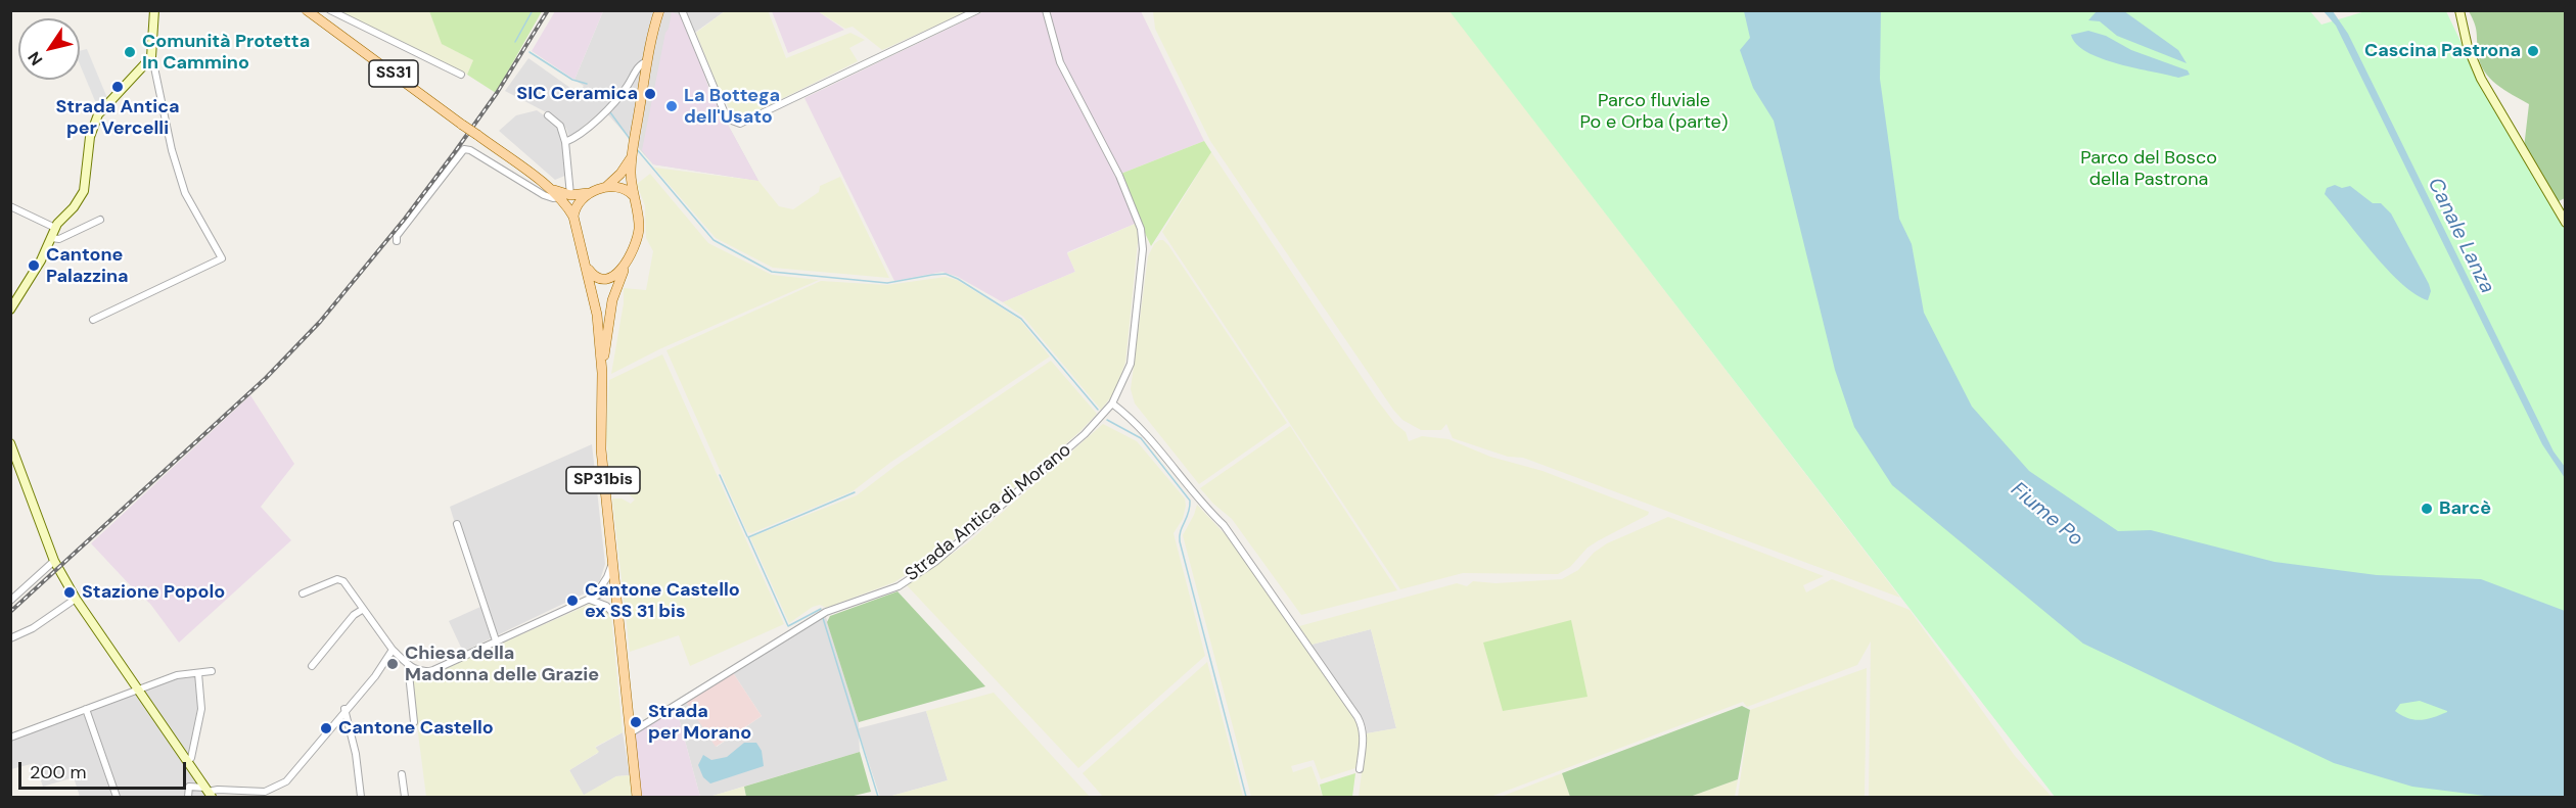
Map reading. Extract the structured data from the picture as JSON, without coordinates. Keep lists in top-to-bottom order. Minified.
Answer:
{"streets":{"main road":["SS31","SP31bis"],"street":["Strada Antica di Morano"]},"crossings":[["SS31","SP31bis"],["SP31bis","Strada Antica di Morano"]],"water":["Canale Lanza","Fiume Po"],"parks":["Parco fluviale Po e Orba (parte)","Parco del Bosco della Pastrona"],"places":["Cascina Pastrona","Comunità Protetta In Cammino","Strada Antica per Vercelli","SIC Ceramica","La Bottega dell'Usato","Cantone Palazzina","Barcè","Stazione Popolo","Cantone Castello ex SS 31 bis","Chiesa della Madonna delle Grazie","Strada per Morano","Cantone Castello"],"scale_bar":"200 m","north":"bottom left"}
